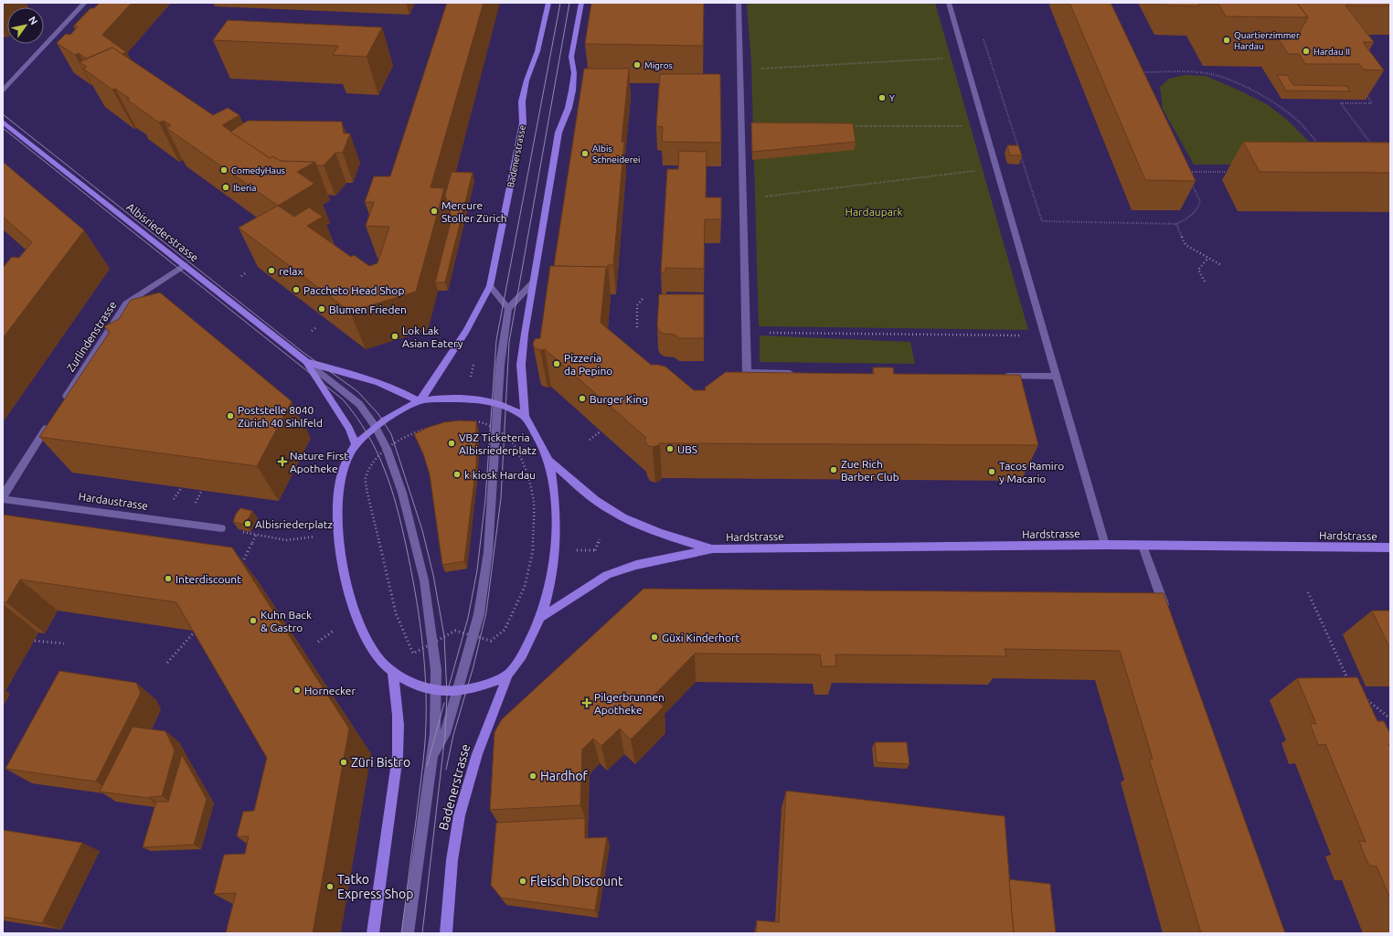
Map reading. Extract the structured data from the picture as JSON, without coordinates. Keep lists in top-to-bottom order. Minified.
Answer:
{"streets":{"main road":["Badenerstrasse","Albisriederstrasse","Hardstrasse"],"street":["Zurlindenstrasse","Hardaustrasse"]},"crossings":[["Badenerstrasse","Albisriederstrasse"],["Albisriederstrasse","Zurlindenstrasse"]],"parks":["Hardaupark"],"places":{"other":["Quartierzimmer Hardau","Hardau II","Migros","Y","Albis Schneiderei","ComedyHaus","Iberia","Mercure Stoller Zürich","relax","Paccheto Head Shop","Blumen Frieden","Lok Lak Asian Eatery","Pizzeria da Pepino","Burger King","Poststelle 8040 Zürich 40 Sihlfeld","VBZ Ticketeria Albisriederplatz","UBS","Zue Rich Barber Club","Tacos Ramiro y Macario","k kiosk Hardau","Albisriederplatz","Interdiscount","Kuhn Back & Gastro","Güxi Kinderhort","Hornecker","Züri Bistro","Hardhof","Fleisch Discount","Tatko Express Shop"],"health":["Nature First Apotheke","Pilgerbrunnen Apotheke"]},"north":"top right"}
